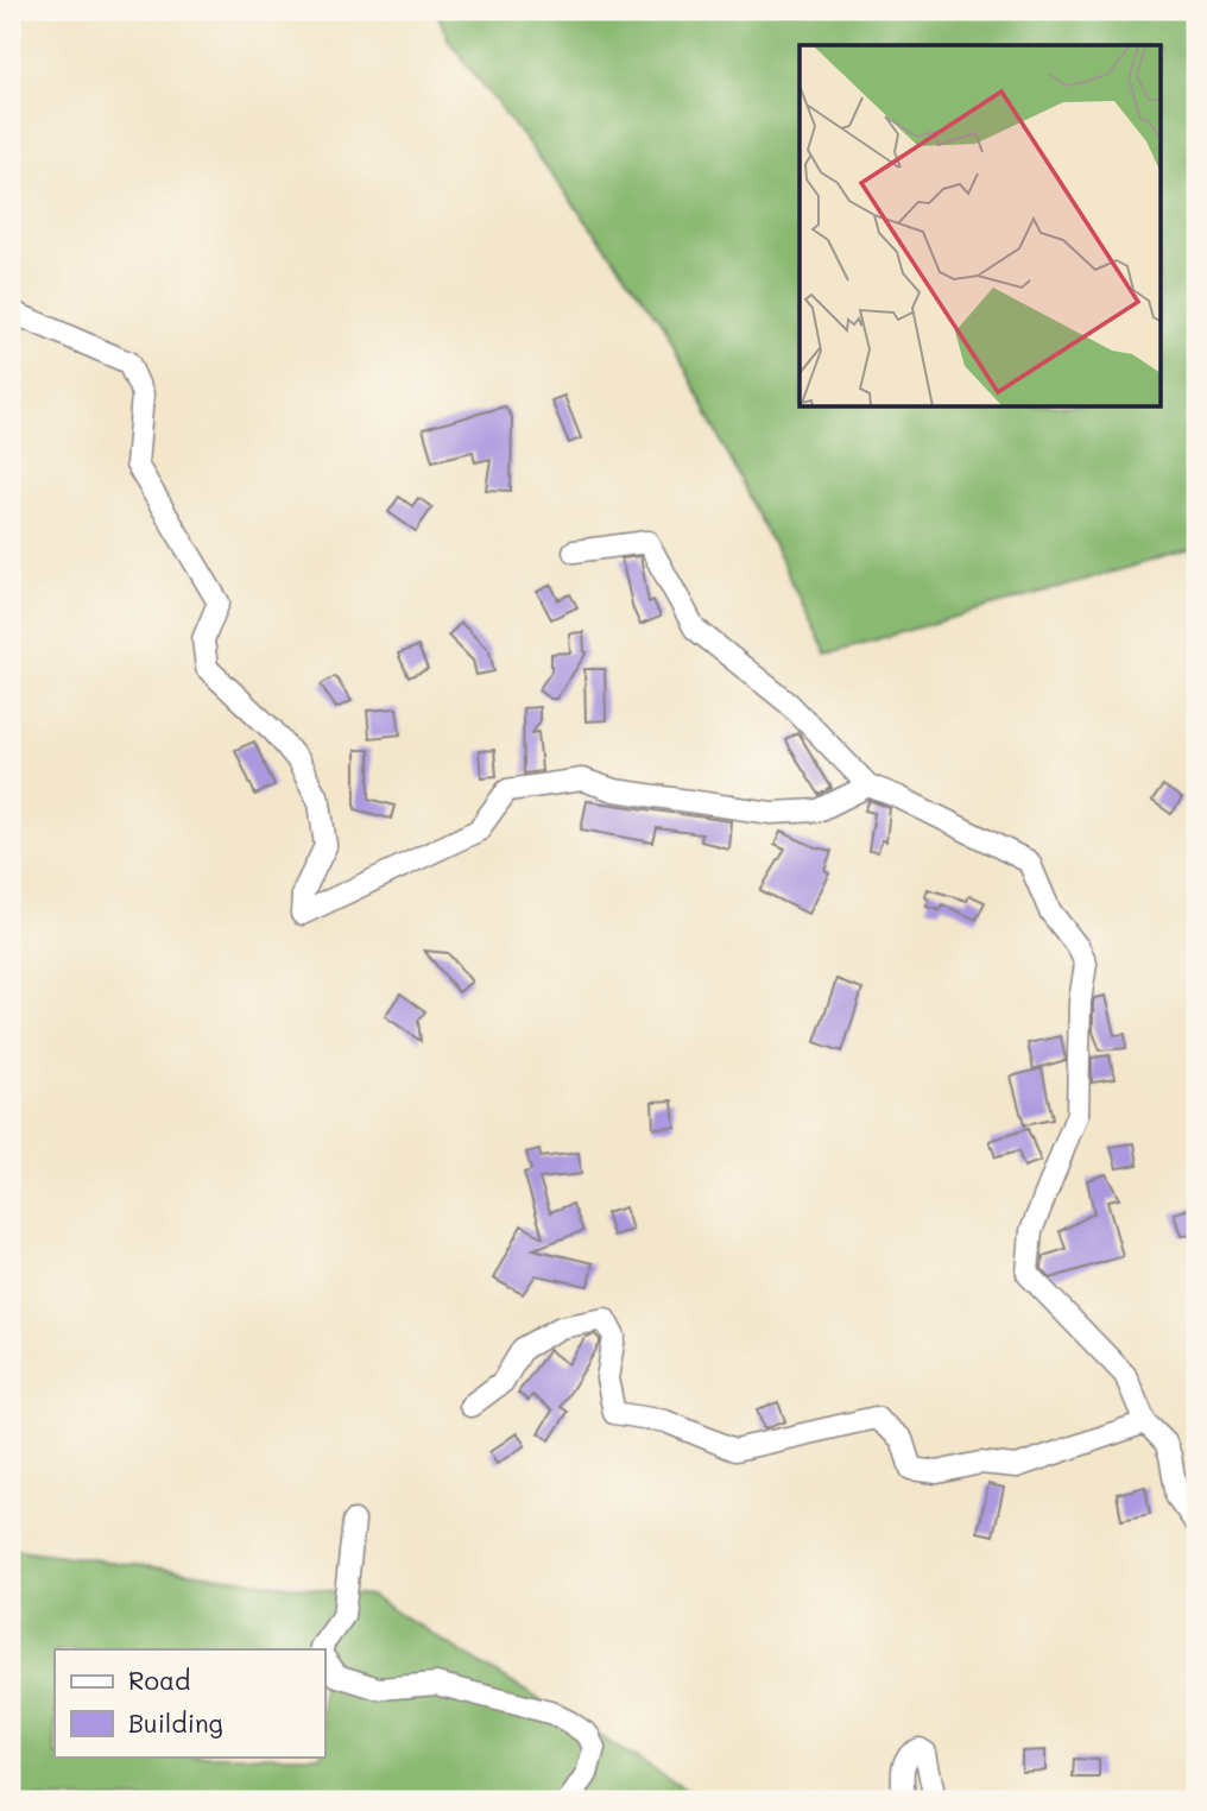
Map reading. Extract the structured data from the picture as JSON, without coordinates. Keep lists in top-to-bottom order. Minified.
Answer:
{"legend":["Road","Building"]}
